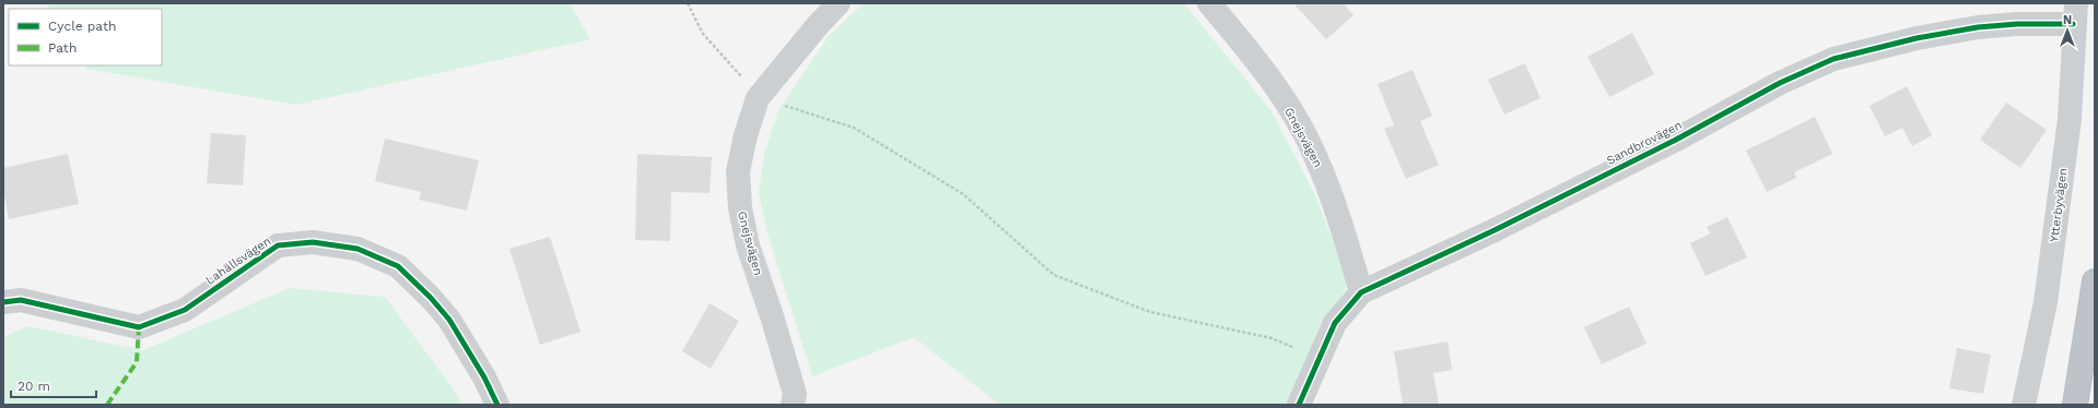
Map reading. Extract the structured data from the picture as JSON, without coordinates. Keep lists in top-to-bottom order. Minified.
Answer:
{"streets":{"street":["Gnejsvägen","Sandbrovägen","Ytterbyvägen","Lahällsvägen"]},"crossings":[["Gnejsvägen","Sandbrovägen"],["Sandbrovägen","Ytterbyvägen"]],"legend":["Cycle path","Path"],"scale_bar":"20 m","north":"top"}
